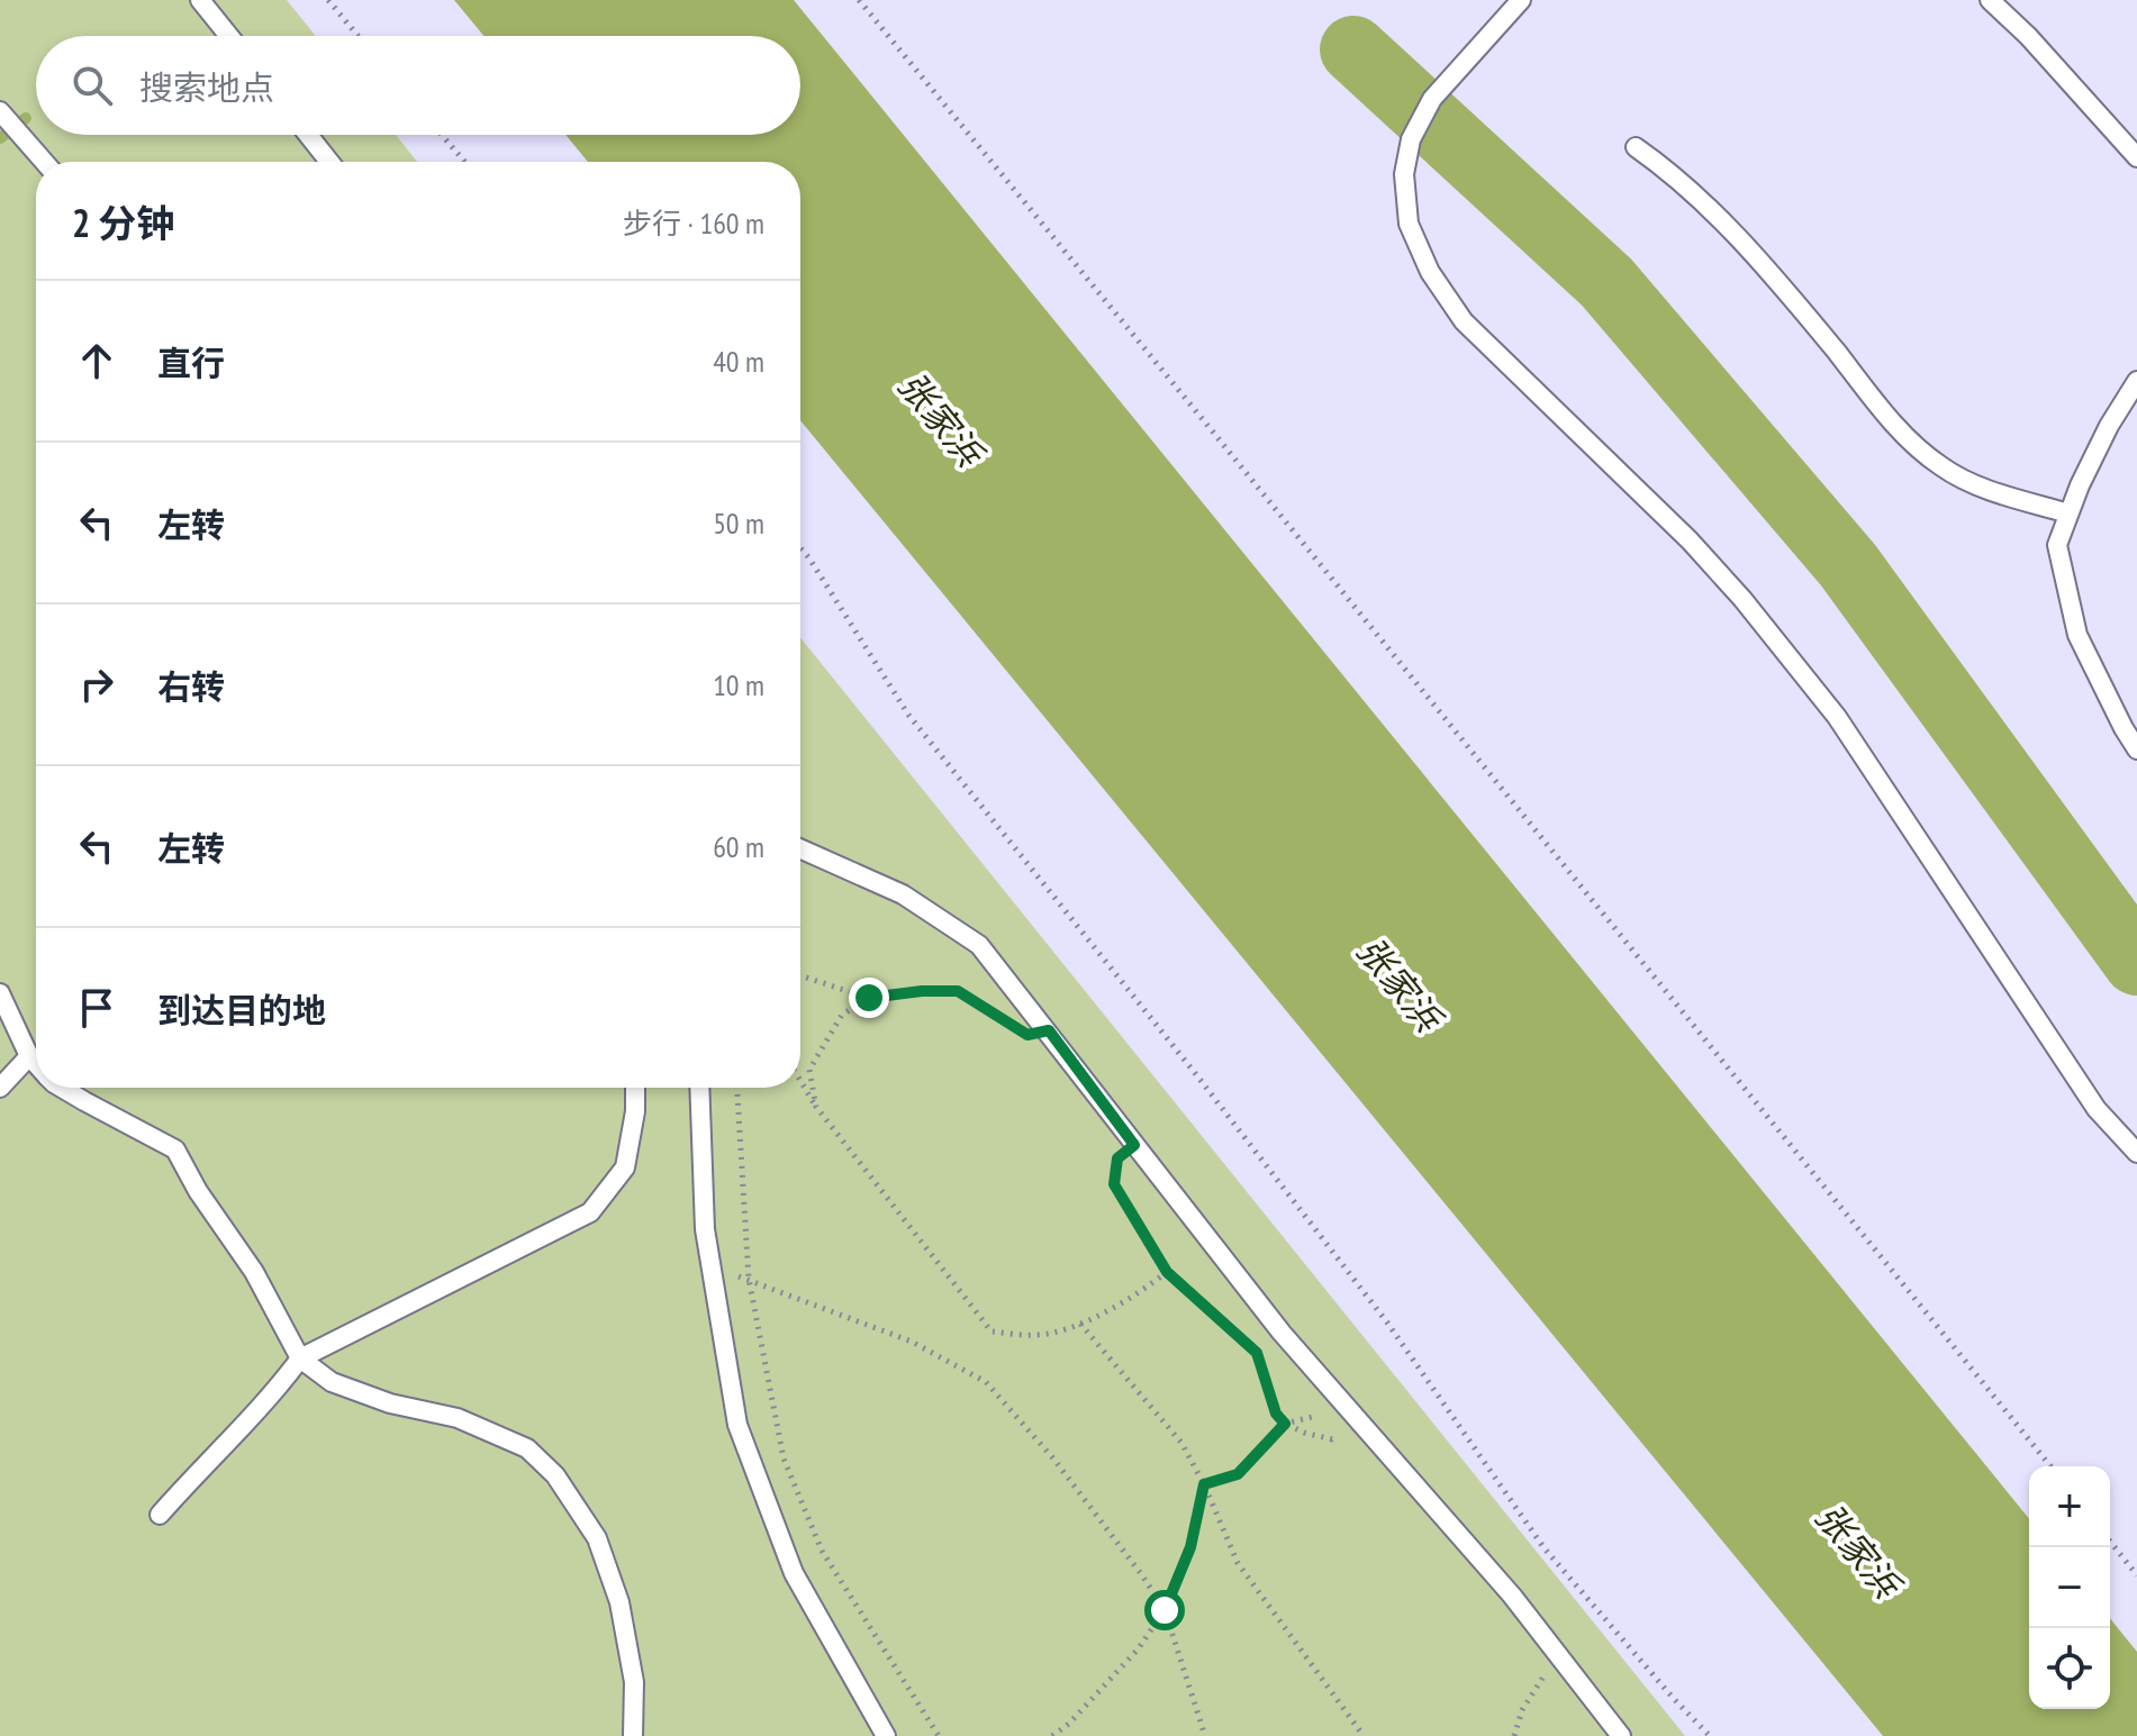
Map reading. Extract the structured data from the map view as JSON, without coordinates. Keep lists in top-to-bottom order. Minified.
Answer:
{"water":["张家浜"],"page":{"search":"搜索地点","heading":["2 分钟","步行 · 160 m"],"list":[["直行","40 m"],["左转","50 m"],["右转","10 m"],["左转","60 m"],"到达目的地"],"map_buttons":["+","−"]}}
